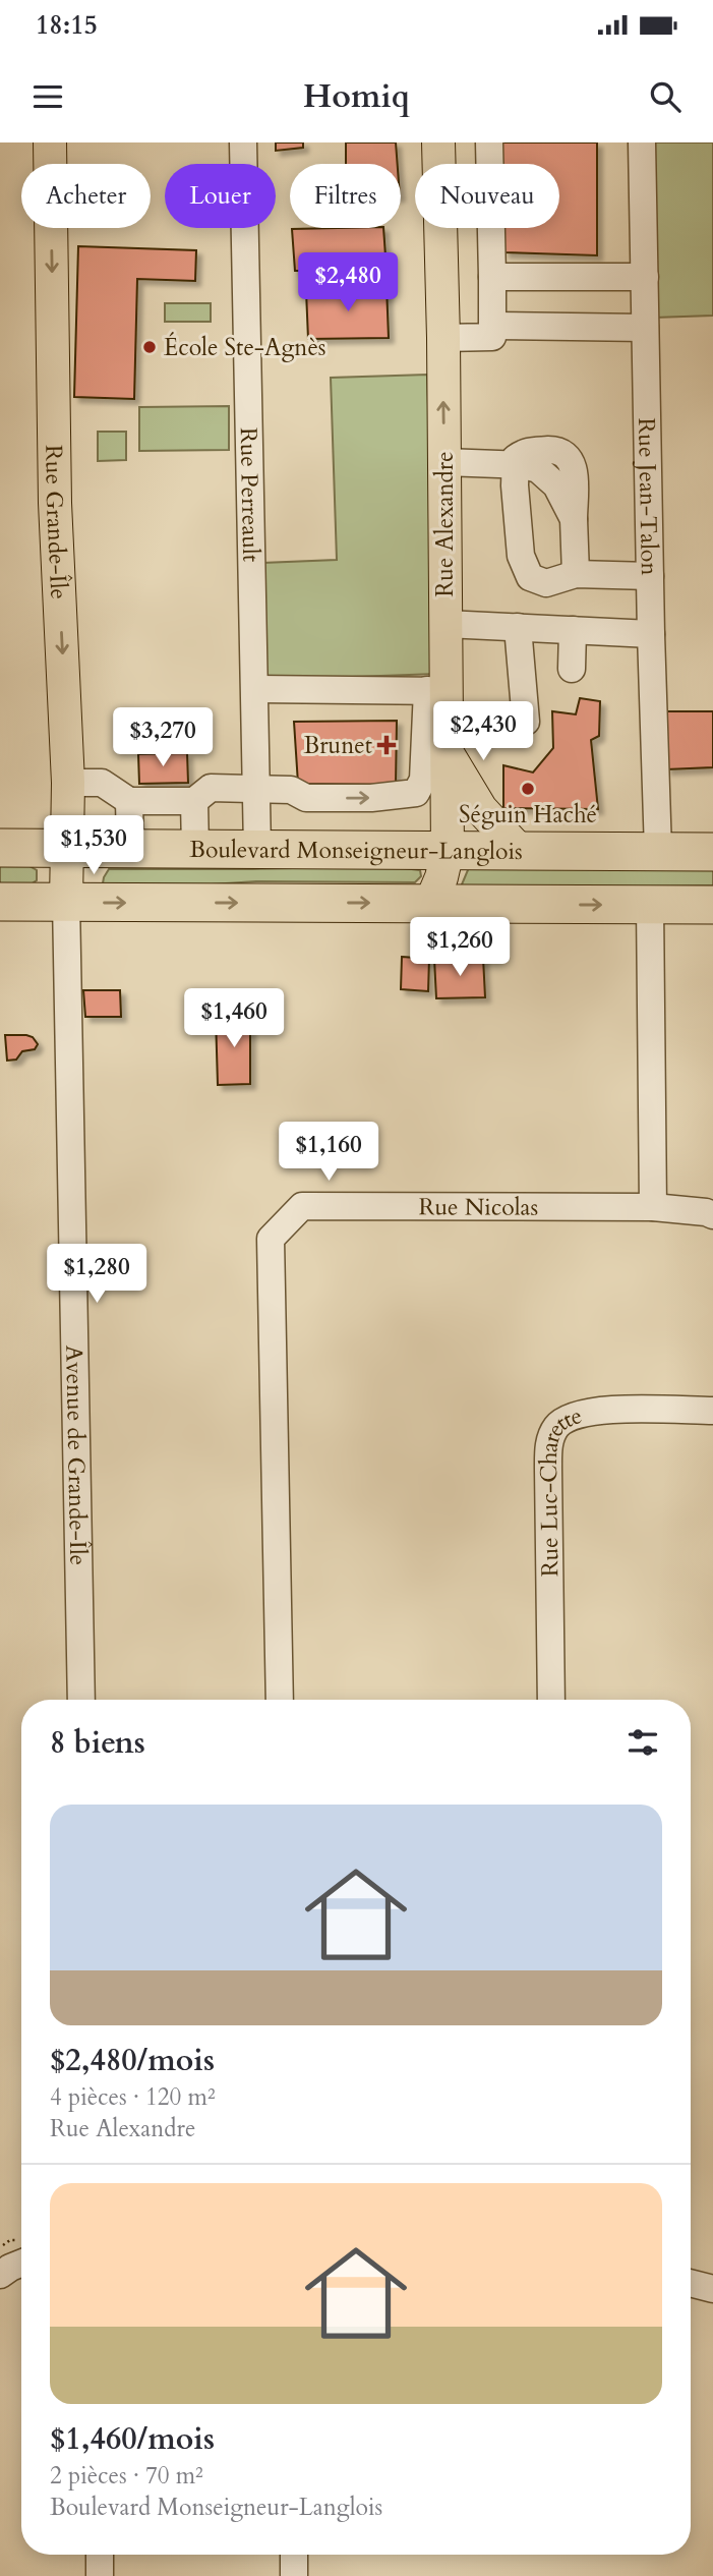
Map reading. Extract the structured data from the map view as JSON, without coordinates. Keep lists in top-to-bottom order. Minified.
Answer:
{"streets":{"highway":["Boulevard Monseigneur-Langlois"],"main road":["Rue Grande-Île","Rue Alexandre"],"street":["Rue Perreault","Rue Jean-Talon","Rue Nicolas","Avenue de Grande-Île","Rue Luc-Charette"]},"crossings":[["Rue Perreault","Boulevard Monseigneur-Langlois"],["Rue Jean-Talon","Boulevard Monseigneur-Langlois"],["Rue Grande-Île","Boulevard Monseigneur-Langlois"],["Rue Grande-Île","Avenue de Grande-Île"],["Rue Alexandre","Boulevard Monseigneur-Langlois"]],"one_way":["Rue Grande-Île"],"places":{"other":["École Ste-Agnès","Séguin Haché"],"health":["Brunet"]},"page":{"status":"18:15","header":"Homiq","chip":["Acheter","Louer","Filtres","Nouveau"],"price":["$2,480","$2,430","$3,270","$1,530","$1,260","$1,460","$1,160","$1,280"],"heading":"8 biens","list":[{"name":"$2,480/mois","note":"4 pièces · 120 m² · Rue Alexandre"},{"name":"$1,460/mois","note":"2 pièces · 70 m² · Boulevard Monseigneur-Langlois"}]}}
